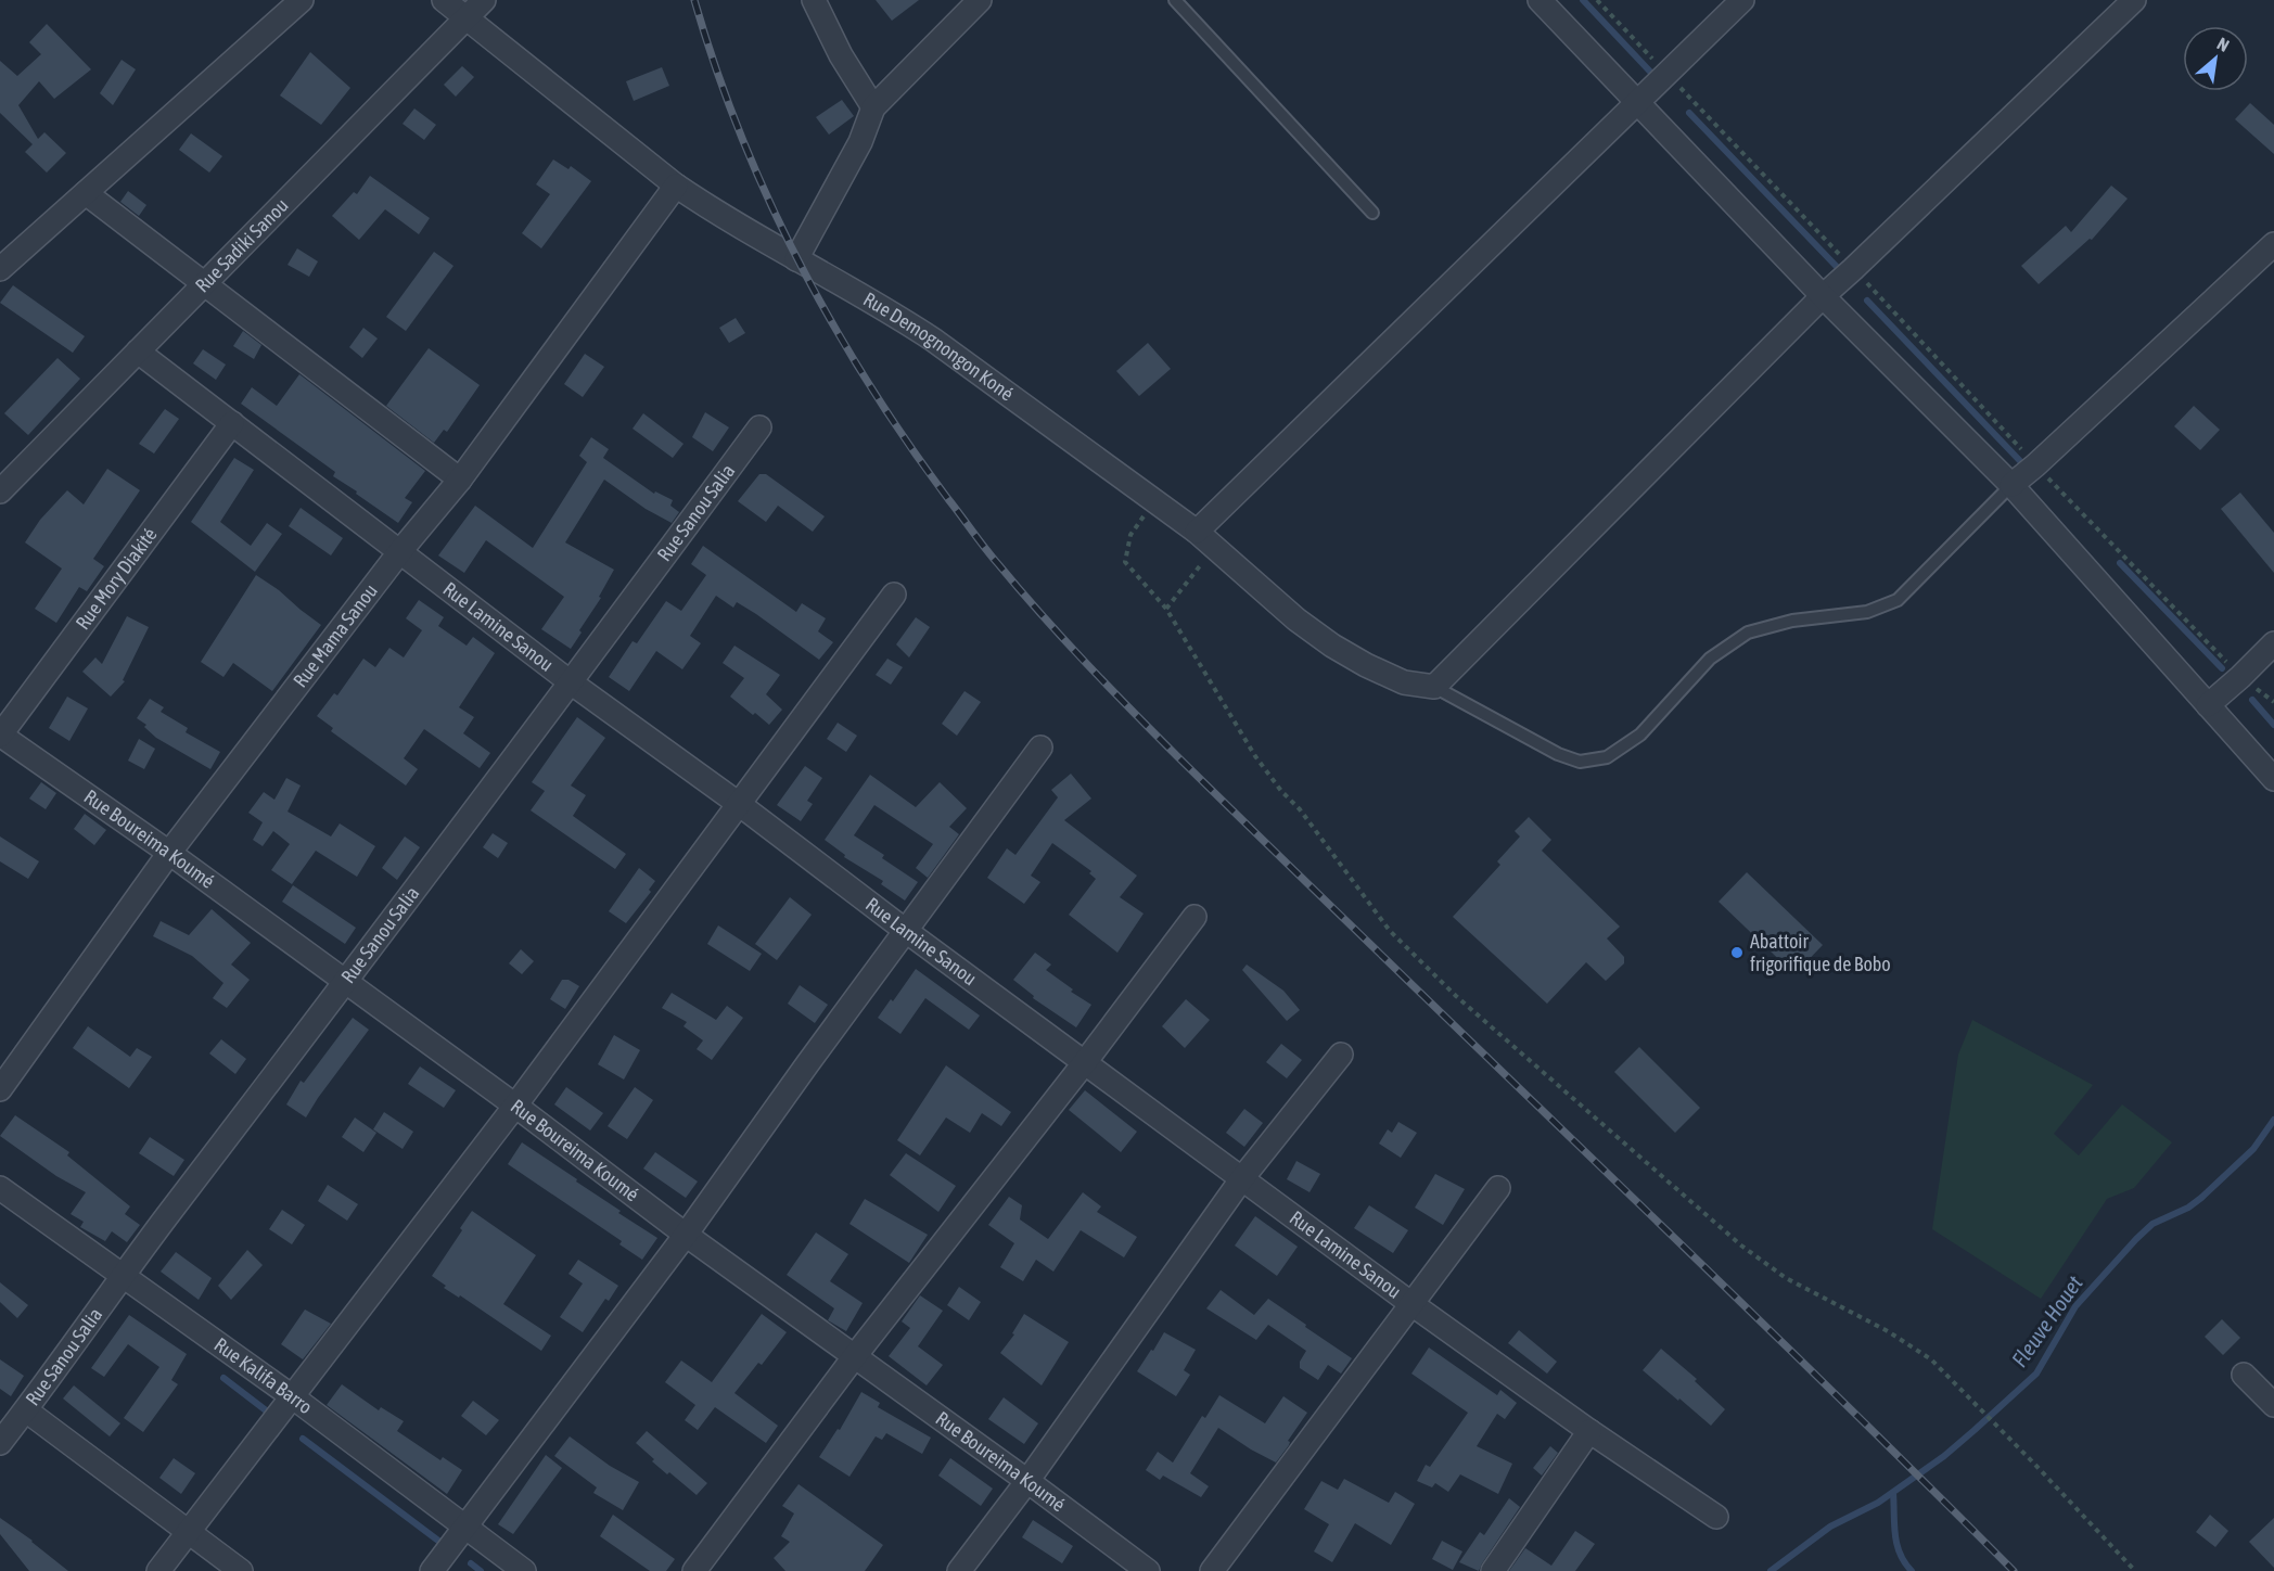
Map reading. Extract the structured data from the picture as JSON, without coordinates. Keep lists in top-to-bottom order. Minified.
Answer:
{"streets":{"street":["Rue Sadiki Sanou","Rue Demognongon Koné","Rue Sanou Salia","Rue Mory Diakité","Rue Lamine Sanou","Rue Mama Sanou","Rue Boureima Koumé","Rue Kalifa Barro"]},"crossings":[["Rue Sadiki Sanou","Rue Demognongon Koné"],["Rue Sadiki Sanou","Rue Lamine Sanou"],["Rue Demognongon Koné","Rue Mama Sanou"],["Rue Sanou Salia","Rue Lamine Sanou"],["Rue Sanou Salia","Rue Boureima Koumé"],["Rue Sanou Salia","Rue Kalifa Barro"],["Rue Mory Diakité","Rue Lamine Sanou"],["Rue Mory Diakité","Rue Boureima Koumé"],["Rue Lamine Sanou","Rue Mama Sanou"],["Rue Mama Sanou","Rue Boureima Koumé"]],"water":["Fleuve Houet"],"places":["Abattoir frigorifique de Bobo"],"north":"top right"}
